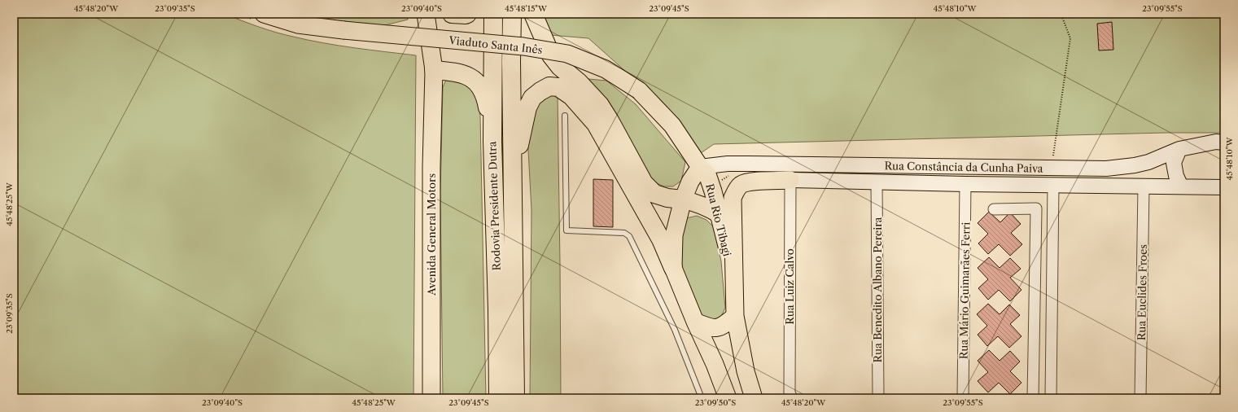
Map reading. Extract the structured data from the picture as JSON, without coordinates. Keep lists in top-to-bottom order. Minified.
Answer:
{"streets":{"highway":["Rodovia Presidente Dutra"],"main road":["Viaduto Santa Inês","Rua Rio Tibagi","Avenida General Motors"],"street":["Rua Constância da Cunha Paiva","Rua Luiz Calvo","Rua Benedito Albano Pereira","Rua Mário Guimarães Ferri","Rua Euclides Froes"]},"crossings":[["Viaduto Santa Inês","Rua Rio Tibagi"],["Rua Constância da Cunha Paiva","Rua Rio Tibagi"],["Rua Constância da Cunha Paiva","Rua Luiz Calvo"],["Rua Constância da Cunha Paiva","Rua Benedito Albano Pereira"],["Rua Constância da Cunha Paiva","Rua Mário Guimarães Ferri"],["Rua Constância da Cunha Paiva","Rua Euclides Froes"]],"coordinates":["45°48'20\"W","23°09'35\"S","23°09'40\"S","45°48'15\"W","23°09'45\"S","45°48'10\"W","23°09'55\"S","45°48'25\"W","23°09'50\"S"]}
